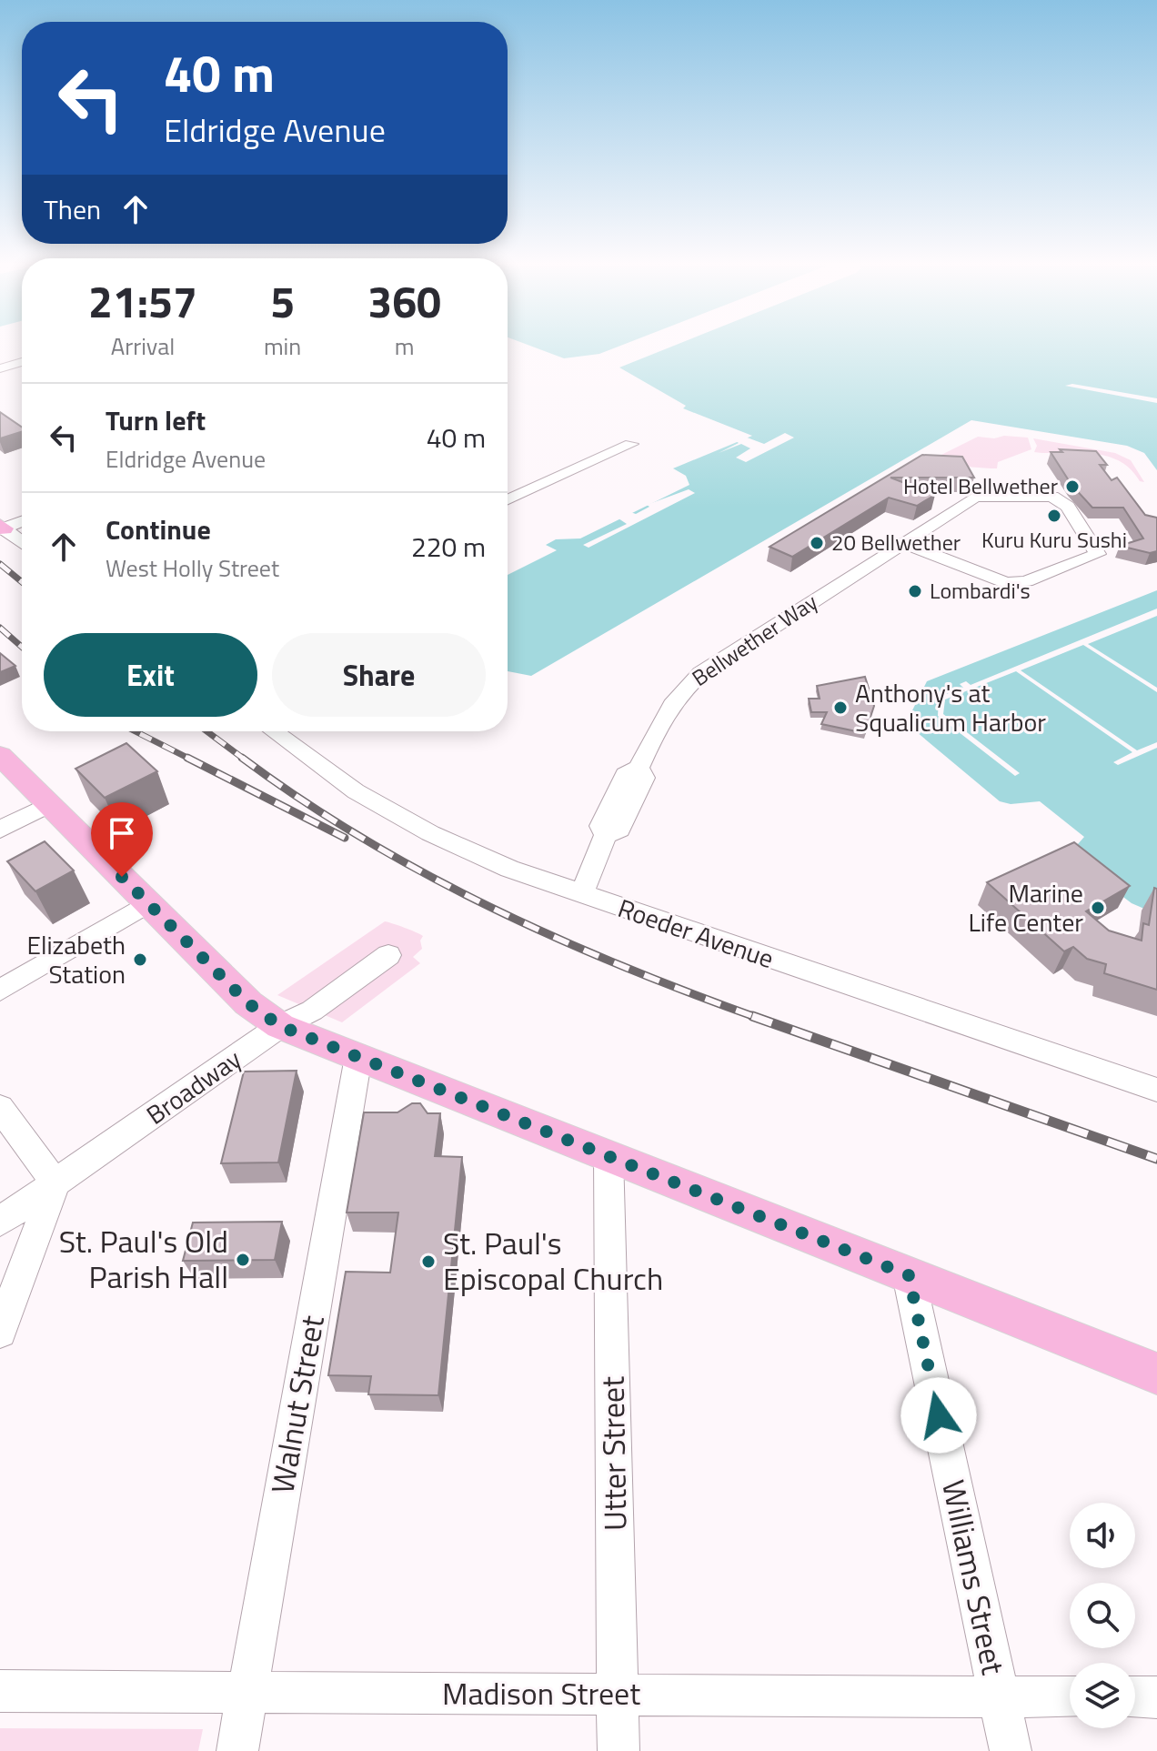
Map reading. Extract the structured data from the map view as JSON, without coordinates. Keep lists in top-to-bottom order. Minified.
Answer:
{"streets":{"street":["Bellwether Way","Roeder Avenue","Broadway","Walnut Street","Utter Street","Williams Street","Madison Street"]},"crossings":[["Bellwether Way","Roeder Avenue"],["Walnut Street","Madison Street"],["Utter Street","Madison Street"],["Williams Street","Madison Street"]],"places":["Hotel Bellwether","Kuru Kuru Sushi","20 Bellwether","Lombardi's","Anthony's at Squalicum Harbor","Marine Life Center","Elizabeth Station","St. Paul's Old Parish Hall","St. Paul's Episcopal Church"],"page":{"turn":["40 m","Eldridge Avenue"],"then":"Then","eta":["21:57","Arrival","5","min","360","m"],"list":[{"name":"Turn left","note":"Eldridge Avenue","value":"40 m"},{"name":"Continue","note":"West Holly Street","value":"220 m"}],"buttons":["Exit","Share"]}}
